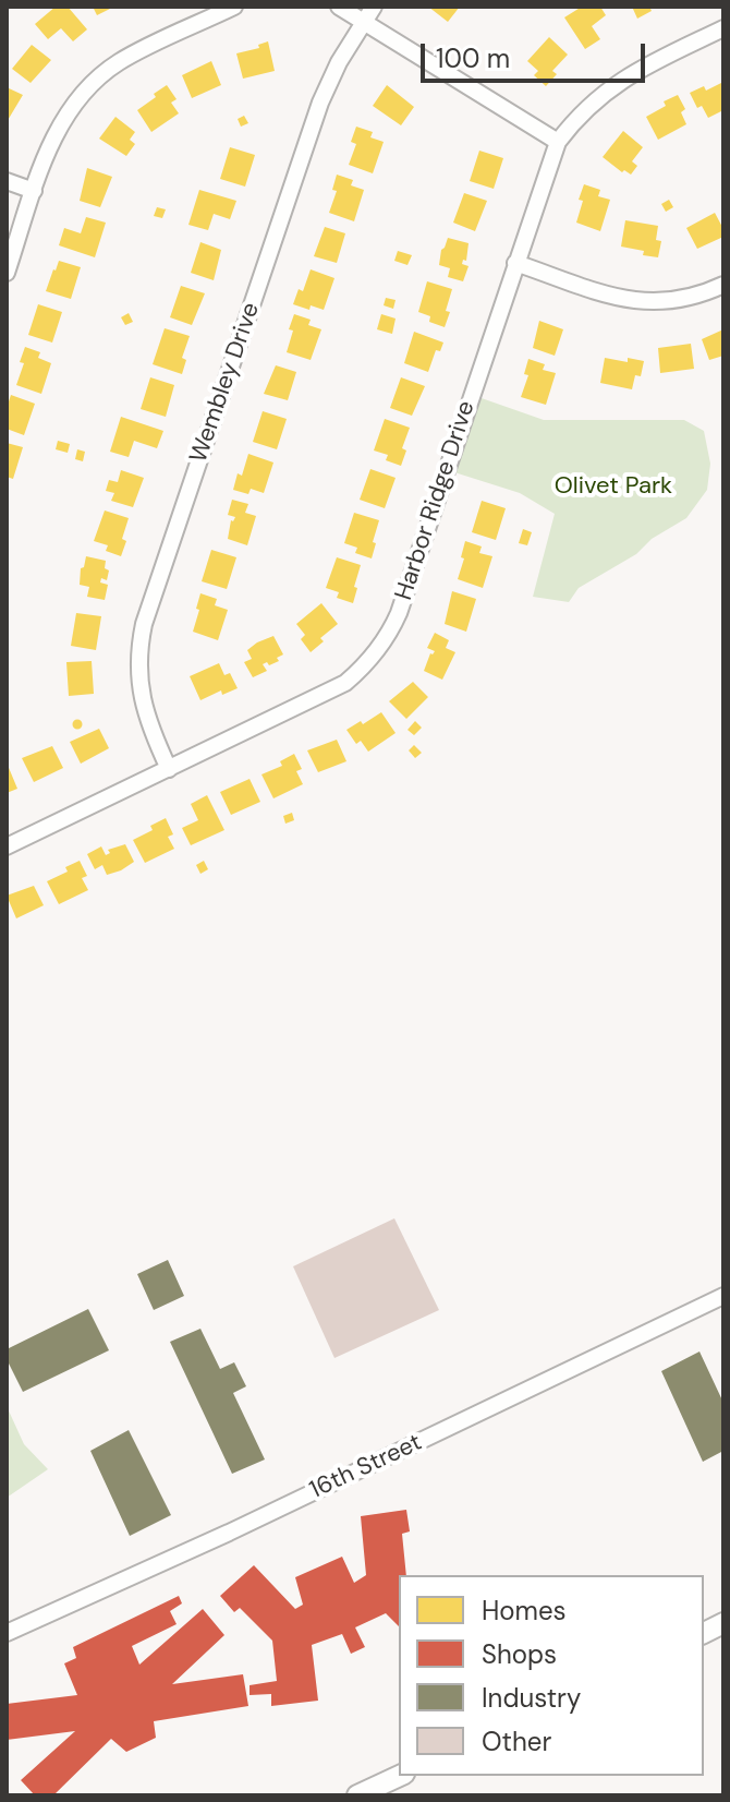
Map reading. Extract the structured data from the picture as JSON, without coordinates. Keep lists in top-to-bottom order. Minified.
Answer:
{"streets":{"street":["Wembley Drive","Harbor Ridge Drive","16th Street"]},"crossings":[["Wembley Drive","Harbor Ridge Drive"]],"parks":["Olivet Park"],"legend":["Homes","Shops","Industry","Other"],"scale_bar":"100 m"}
